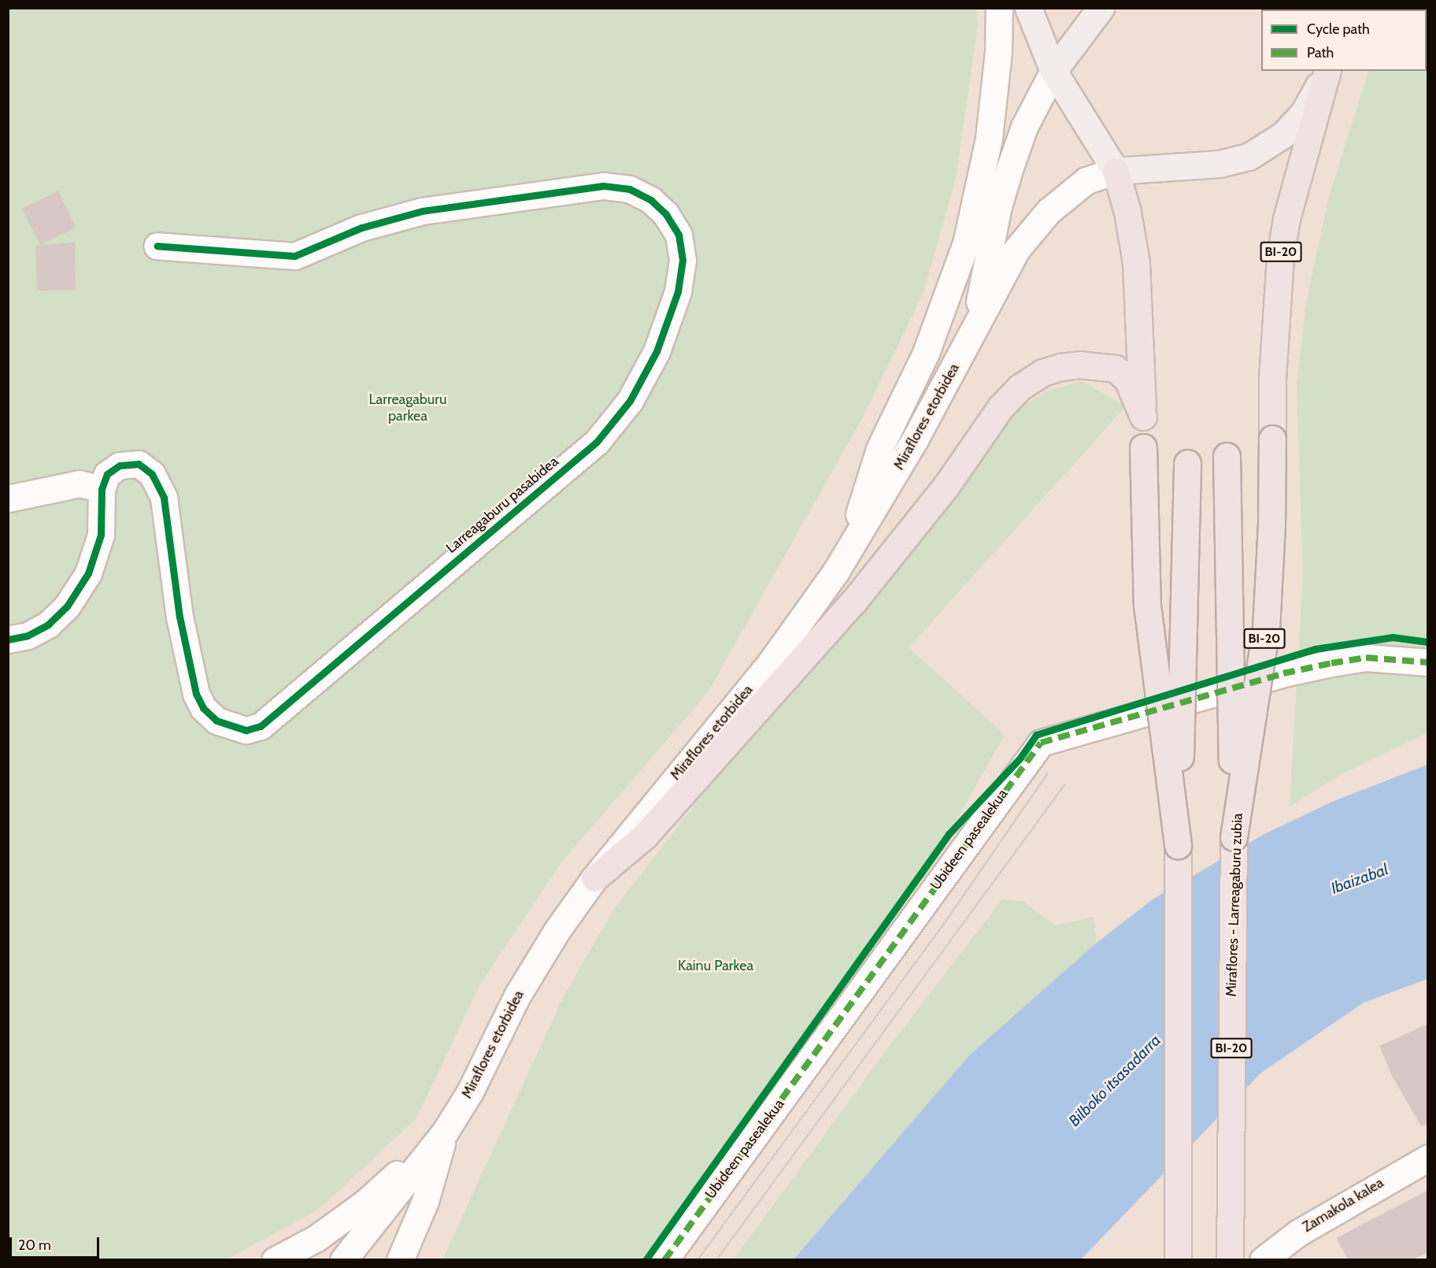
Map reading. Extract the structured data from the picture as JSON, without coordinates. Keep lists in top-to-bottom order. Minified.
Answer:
{"streets":{"highway":["BI-20","Miraflores - Larreagaburu zubia"],"main road":["Miraflores etorbidea"],"street":["Larreagaburu pasabidea","Ubideen pasealekua","Zamakola kalea"]},"water":["Ibaizabal","Bilboko itsasadarra"],"parks":["Larreagaburu parkea","Kainu Parkea"],"legend":["Cycle path","Path"],"scale_bar":"20 m"}
